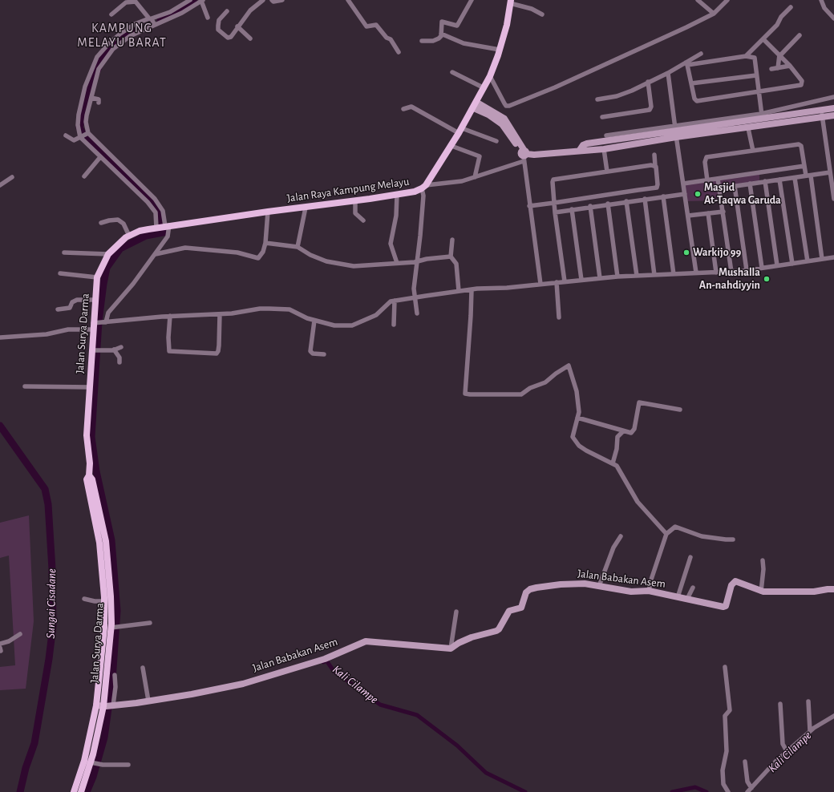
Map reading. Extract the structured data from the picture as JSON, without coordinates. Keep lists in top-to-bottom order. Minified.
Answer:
{"streets":{"main road":["Jalan Raya Kampung Melayu","Jalan Surya Darma"],"street":["Jalan Babakan Asem"]},"crossings":[["Jalan Raya Kampung Melayu","Jalan Surya Darma"],["Jalan Surya Darma","Jalan Babakan Asem"]],"districts":["KAMPUNG MELAYU BARAT"],"water":["Sungai Cisadane","Kali Cilampe"],"places":["Masjid At-Taqwa Garuda","Warkijo 99","Mushalla An-nahdiyyin"]}
